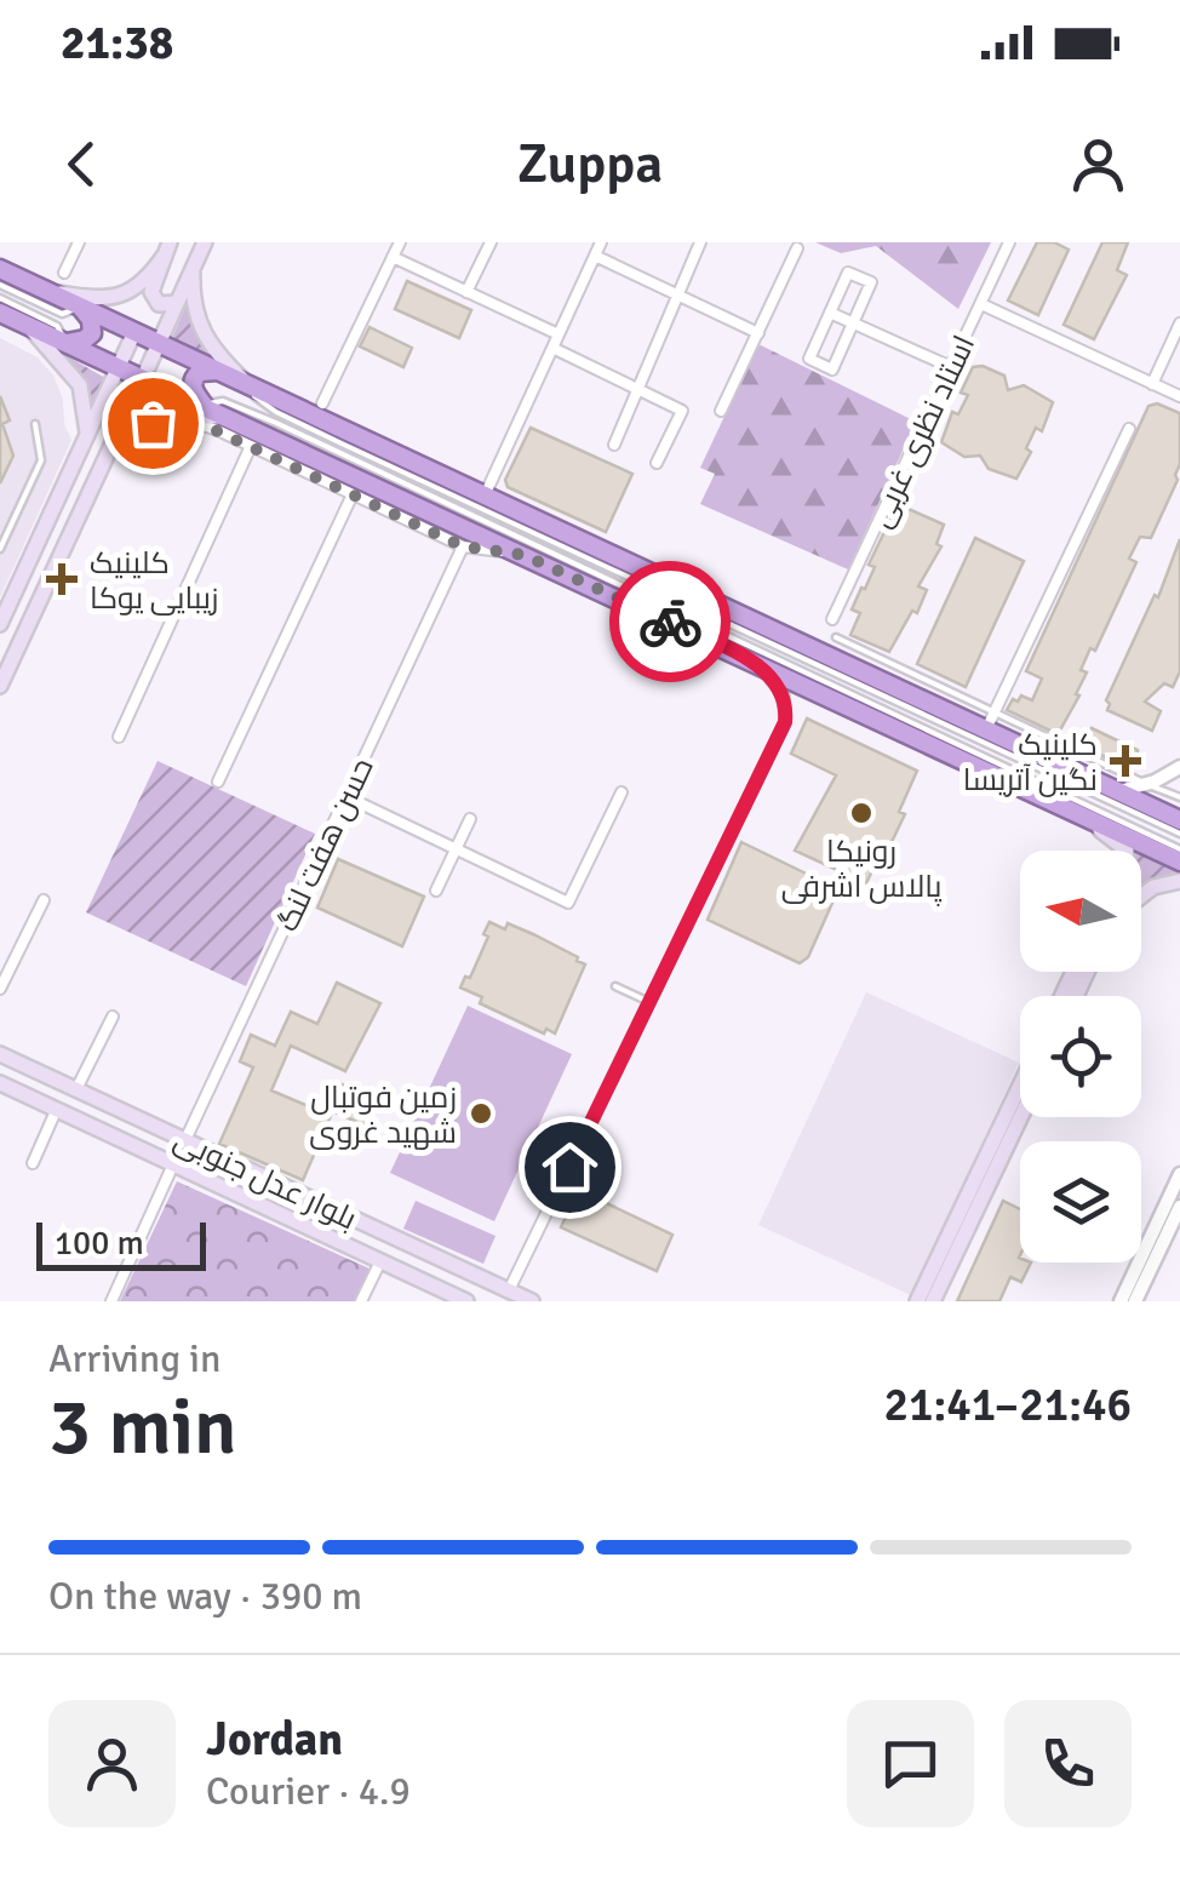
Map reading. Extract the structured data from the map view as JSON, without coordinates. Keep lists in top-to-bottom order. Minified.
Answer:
{"streets":{"main road":["بلوار عدل جنوبی"],"street":["استاد نظری غربی","حسن هفت لنگ"]},"crossings":[["حسن هفت لنگ","بلوار عدل جنوبی"]],"places":{"health":["کلینیک زیبایی یوکا","کلینیک نگین آتریسا"],"other":["رونیکا پالاس اشرفی","زمین فوتبال شهید غروی"]},"scale_bar":"100 m","north":"left","page":{"status":"21:38","header":"Zuppa","scale":"100 m","heading":["3 min","Arriving in","21:41–21:46"],"panel":["Jordan","Courier · 4.9"],"bar":"On the way · 390 m"}}
